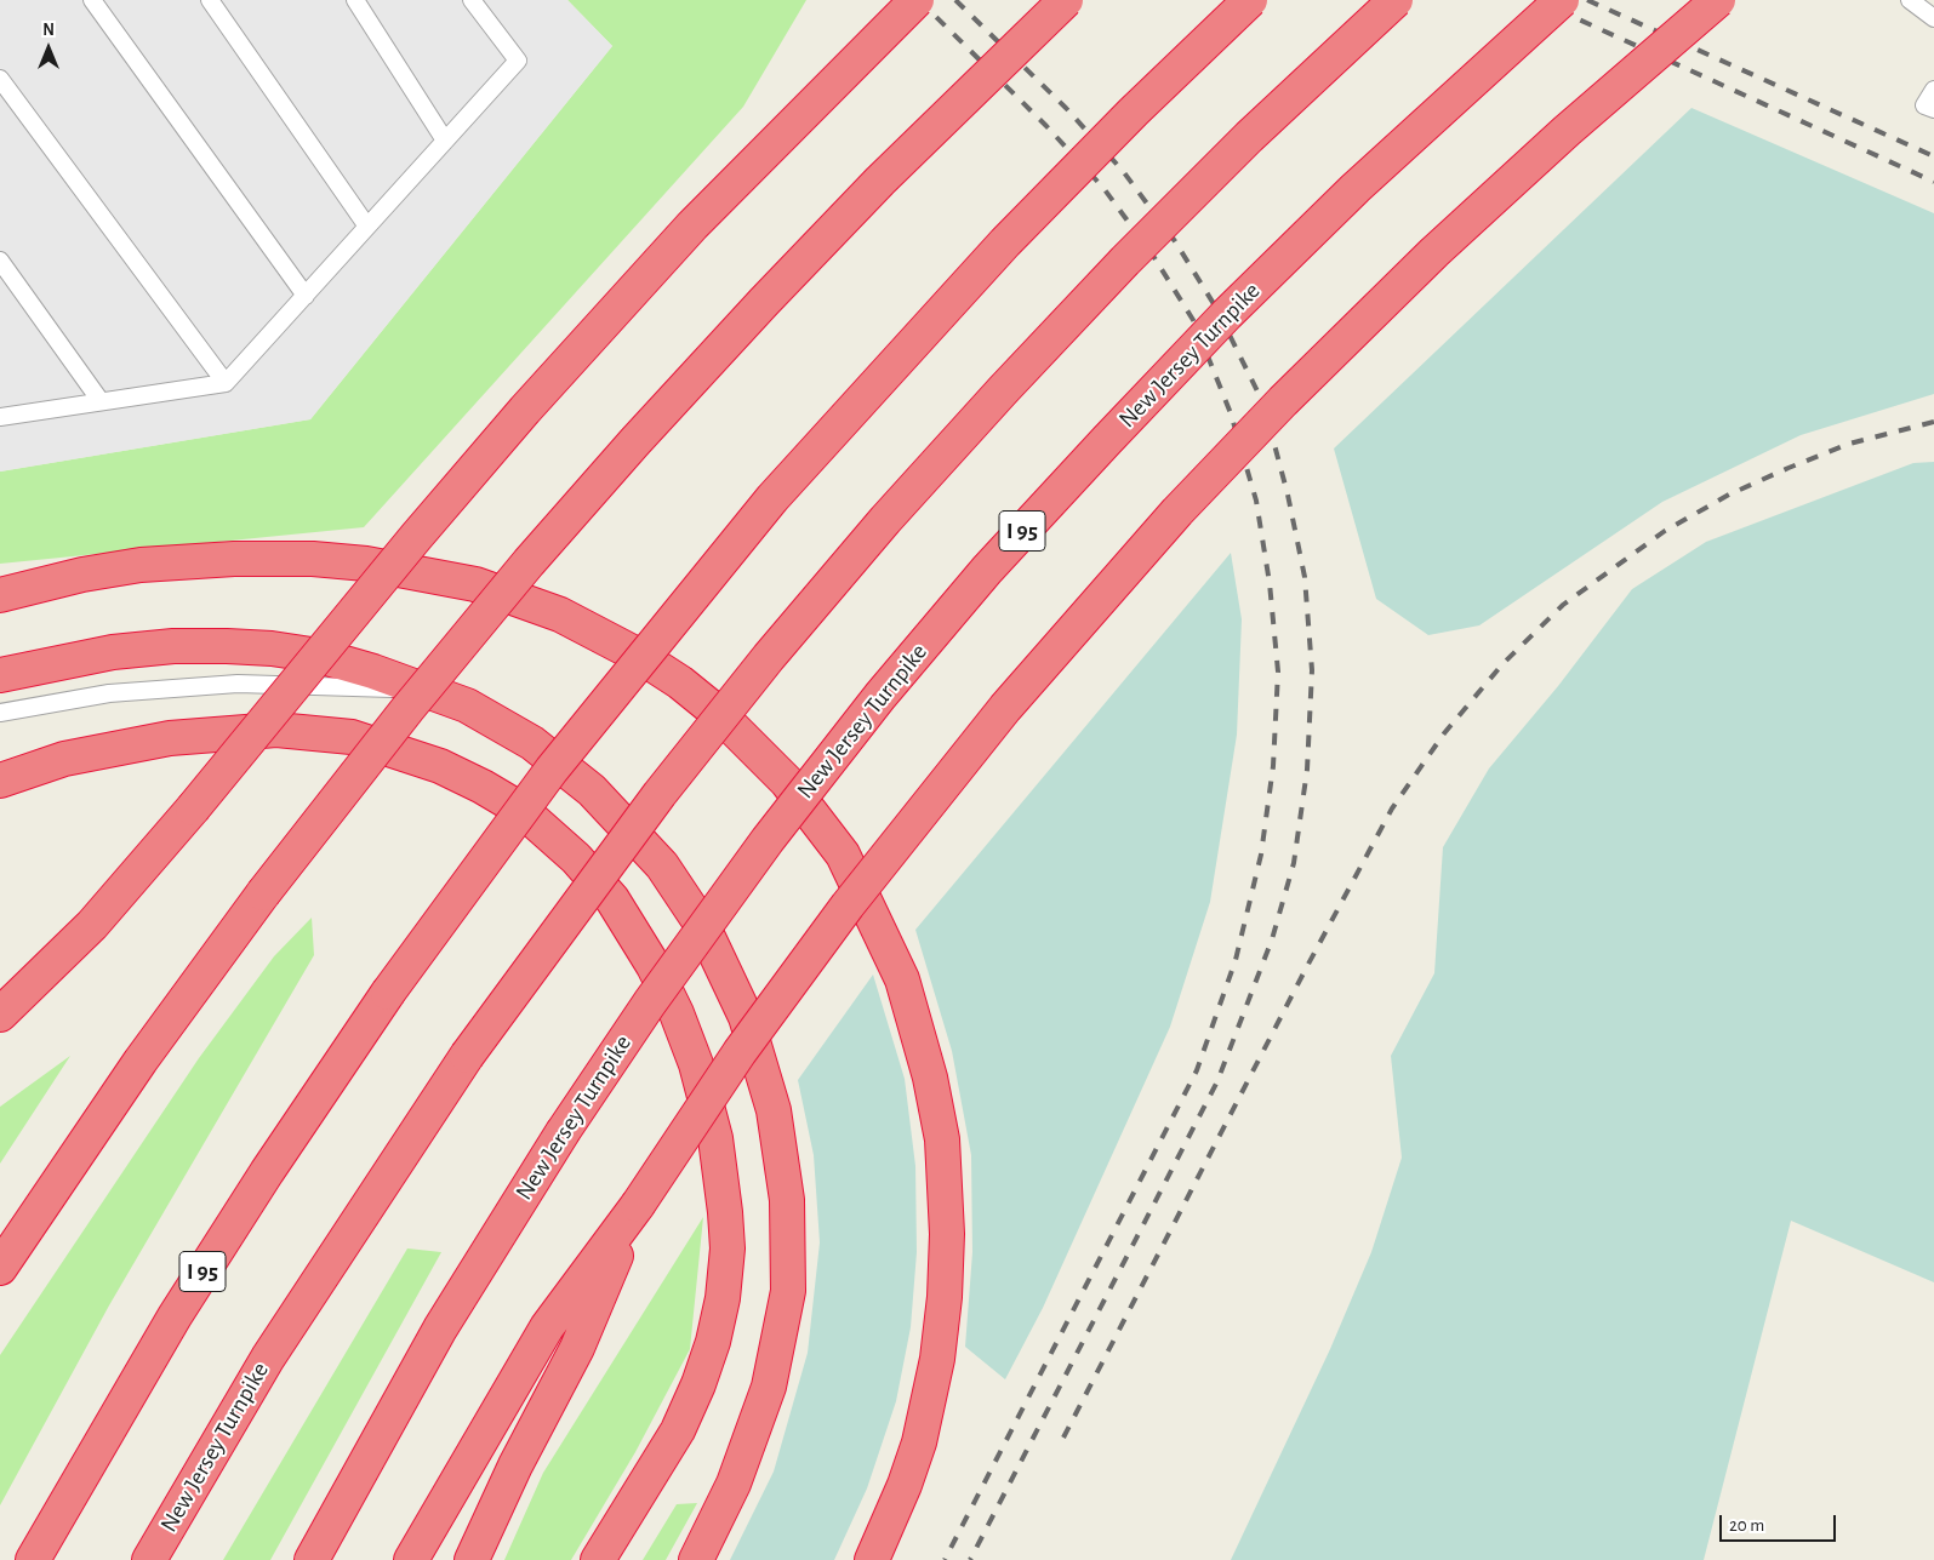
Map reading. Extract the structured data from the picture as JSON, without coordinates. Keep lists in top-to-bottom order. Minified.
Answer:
{"streets":{"highway":["New Jersey Turnpike","I 95"]},"scale_bar":"20 m","north":"top"}
